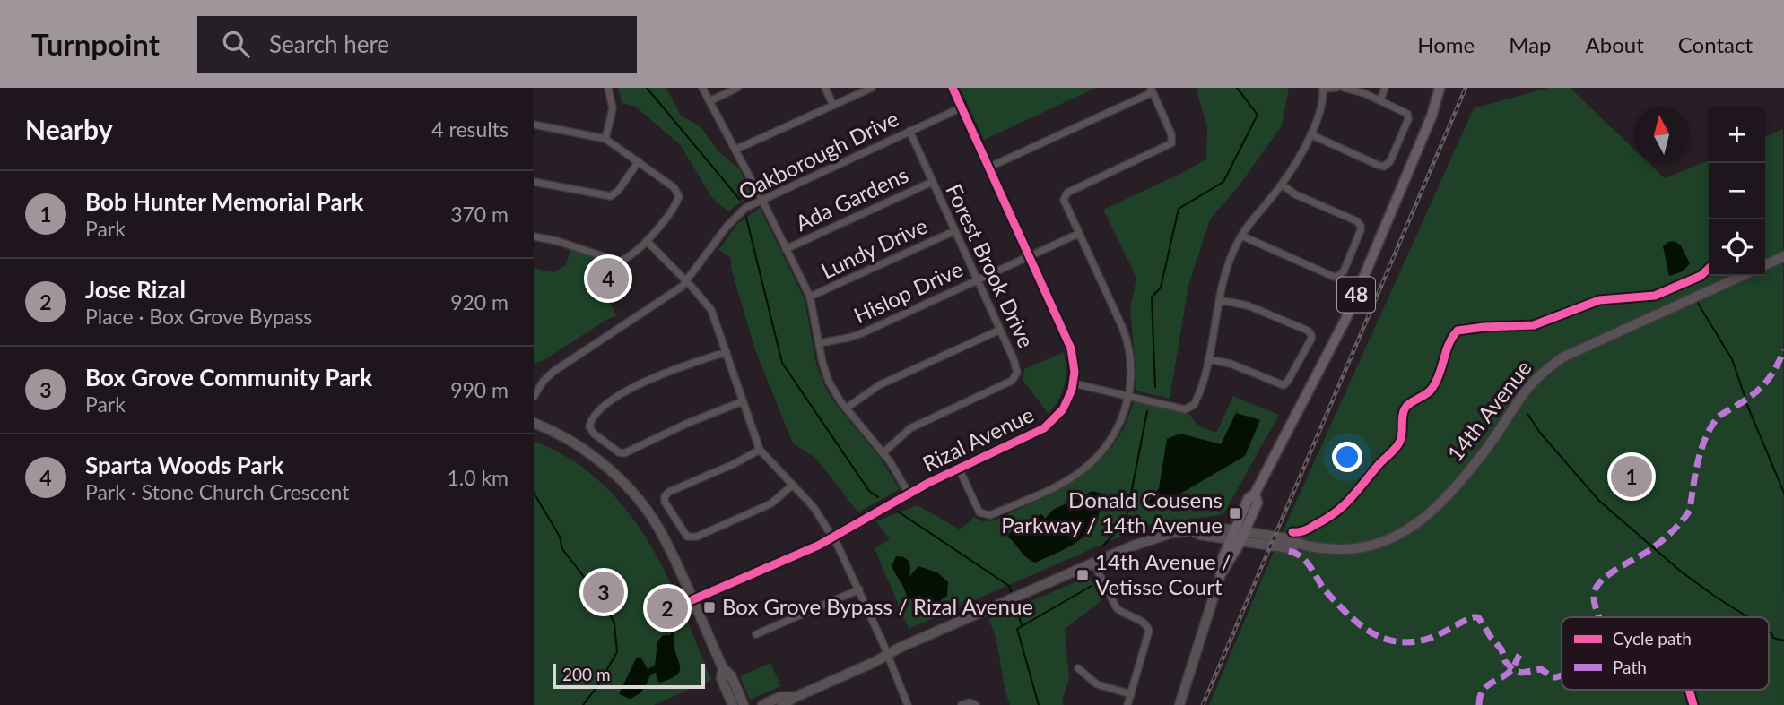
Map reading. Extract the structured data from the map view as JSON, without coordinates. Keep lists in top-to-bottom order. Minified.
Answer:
{"streets":{"main road":["48","14th Avenue"],"street":["Oakborough Drive","Ada Gardens","Lundy Drive","Forest Brook Drive","Hislop Drive","Rizal Avenue"]},"crossings":[["Oakborough Drive","Forest Brook Drive"],["Oakborough Drive","Rizal Avenue"],["Ada Gardens","Forest Brook Drive"],["Lundy Drive","Forest Brook Drive"],["Forest Brook Drive","Hislop Drive"],["Hislop Drive","Rizal Avenue"],["48","14th Avenue"]],"places":{"transit":["Donald Cousens Parkway / 14th Avenue","14th Avenue / Vetisse Court","Box Grove Bypass / Rizal Avenue"]},"legend":["Cycle path","Path"],"scale_bar":"200 m","north":"top","page":{"header":"Turnpoint","search":"Search here","nav":["Home","Map","About","Contact"],"heading":["Nearby","4 results"],"map_buttons":["+","−"],"list":[{"mark":"1","name":"Bob Hunter Memorial Park","note":"Park","value":"370 m"},{"mark":"2","name":"Jose Rizal","note":"Place · Box Grove Bypass","value":"920 m"},{"mark":"3","name":"Box Grove Community Park","note":"Park","value":"990 m"},{"mark":"4","name":"Sparta Woods Park","note":"Park · Stone Church Crescent","value":"1.0 km"}],"pins":["4","1","3","2"],"scale":"200 m"}}
